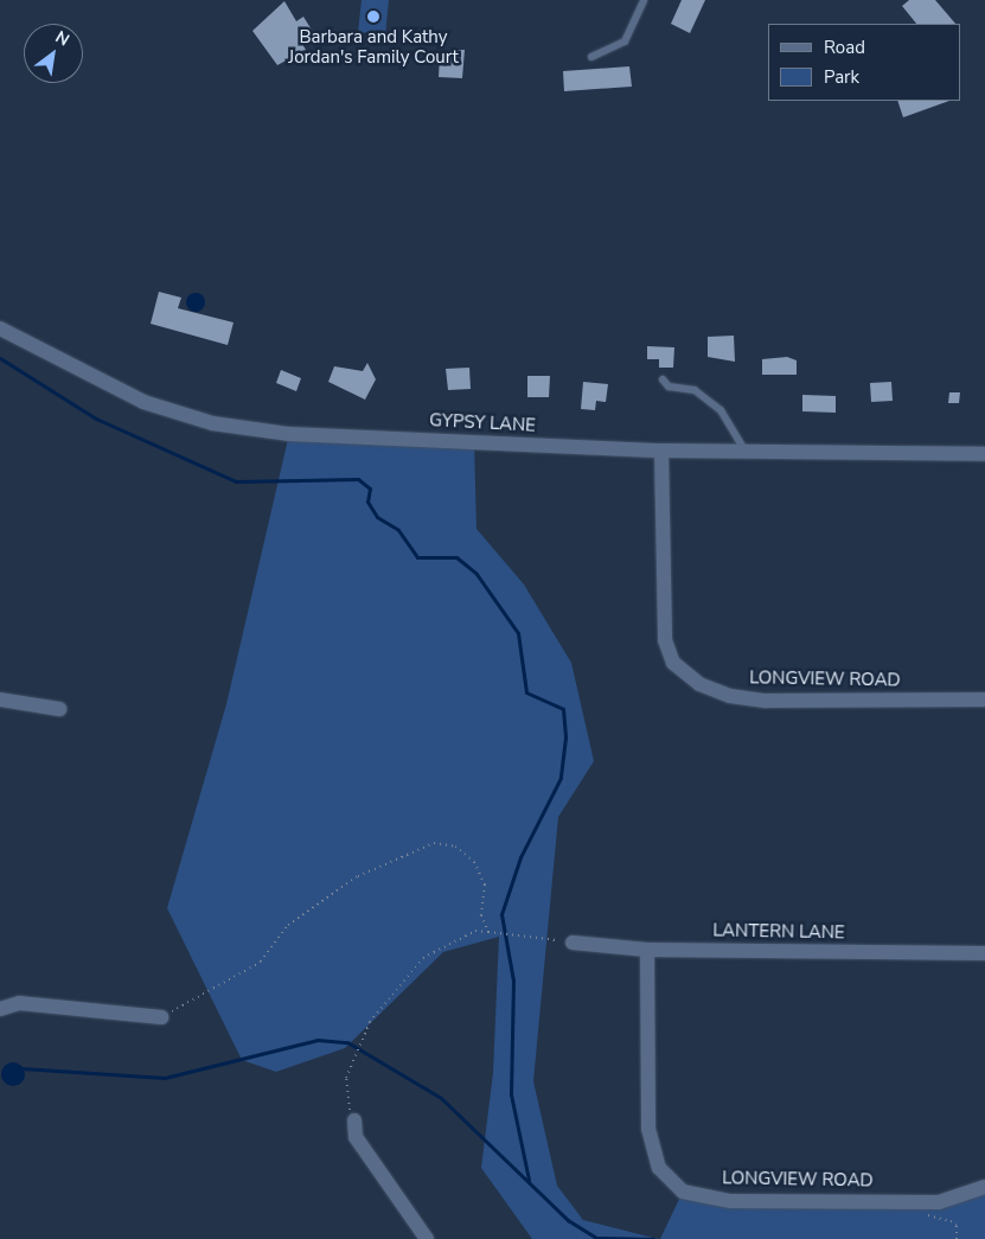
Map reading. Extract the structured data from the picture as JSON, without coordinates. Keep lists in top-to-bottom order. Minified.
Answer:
{"streets":{"street":["GYPSY LANE","LONGVIEW ROAD","LANTERN LANE"]},"crossings":[["GYPSY LANE","LONGVIEW ROAD"],["LONGVIEW ROAD","LANTERN LANE"]],"places":["Barbara and Kathy Jordan's Family Court"],"legend":["Road","Park"],"north":"top right"}
